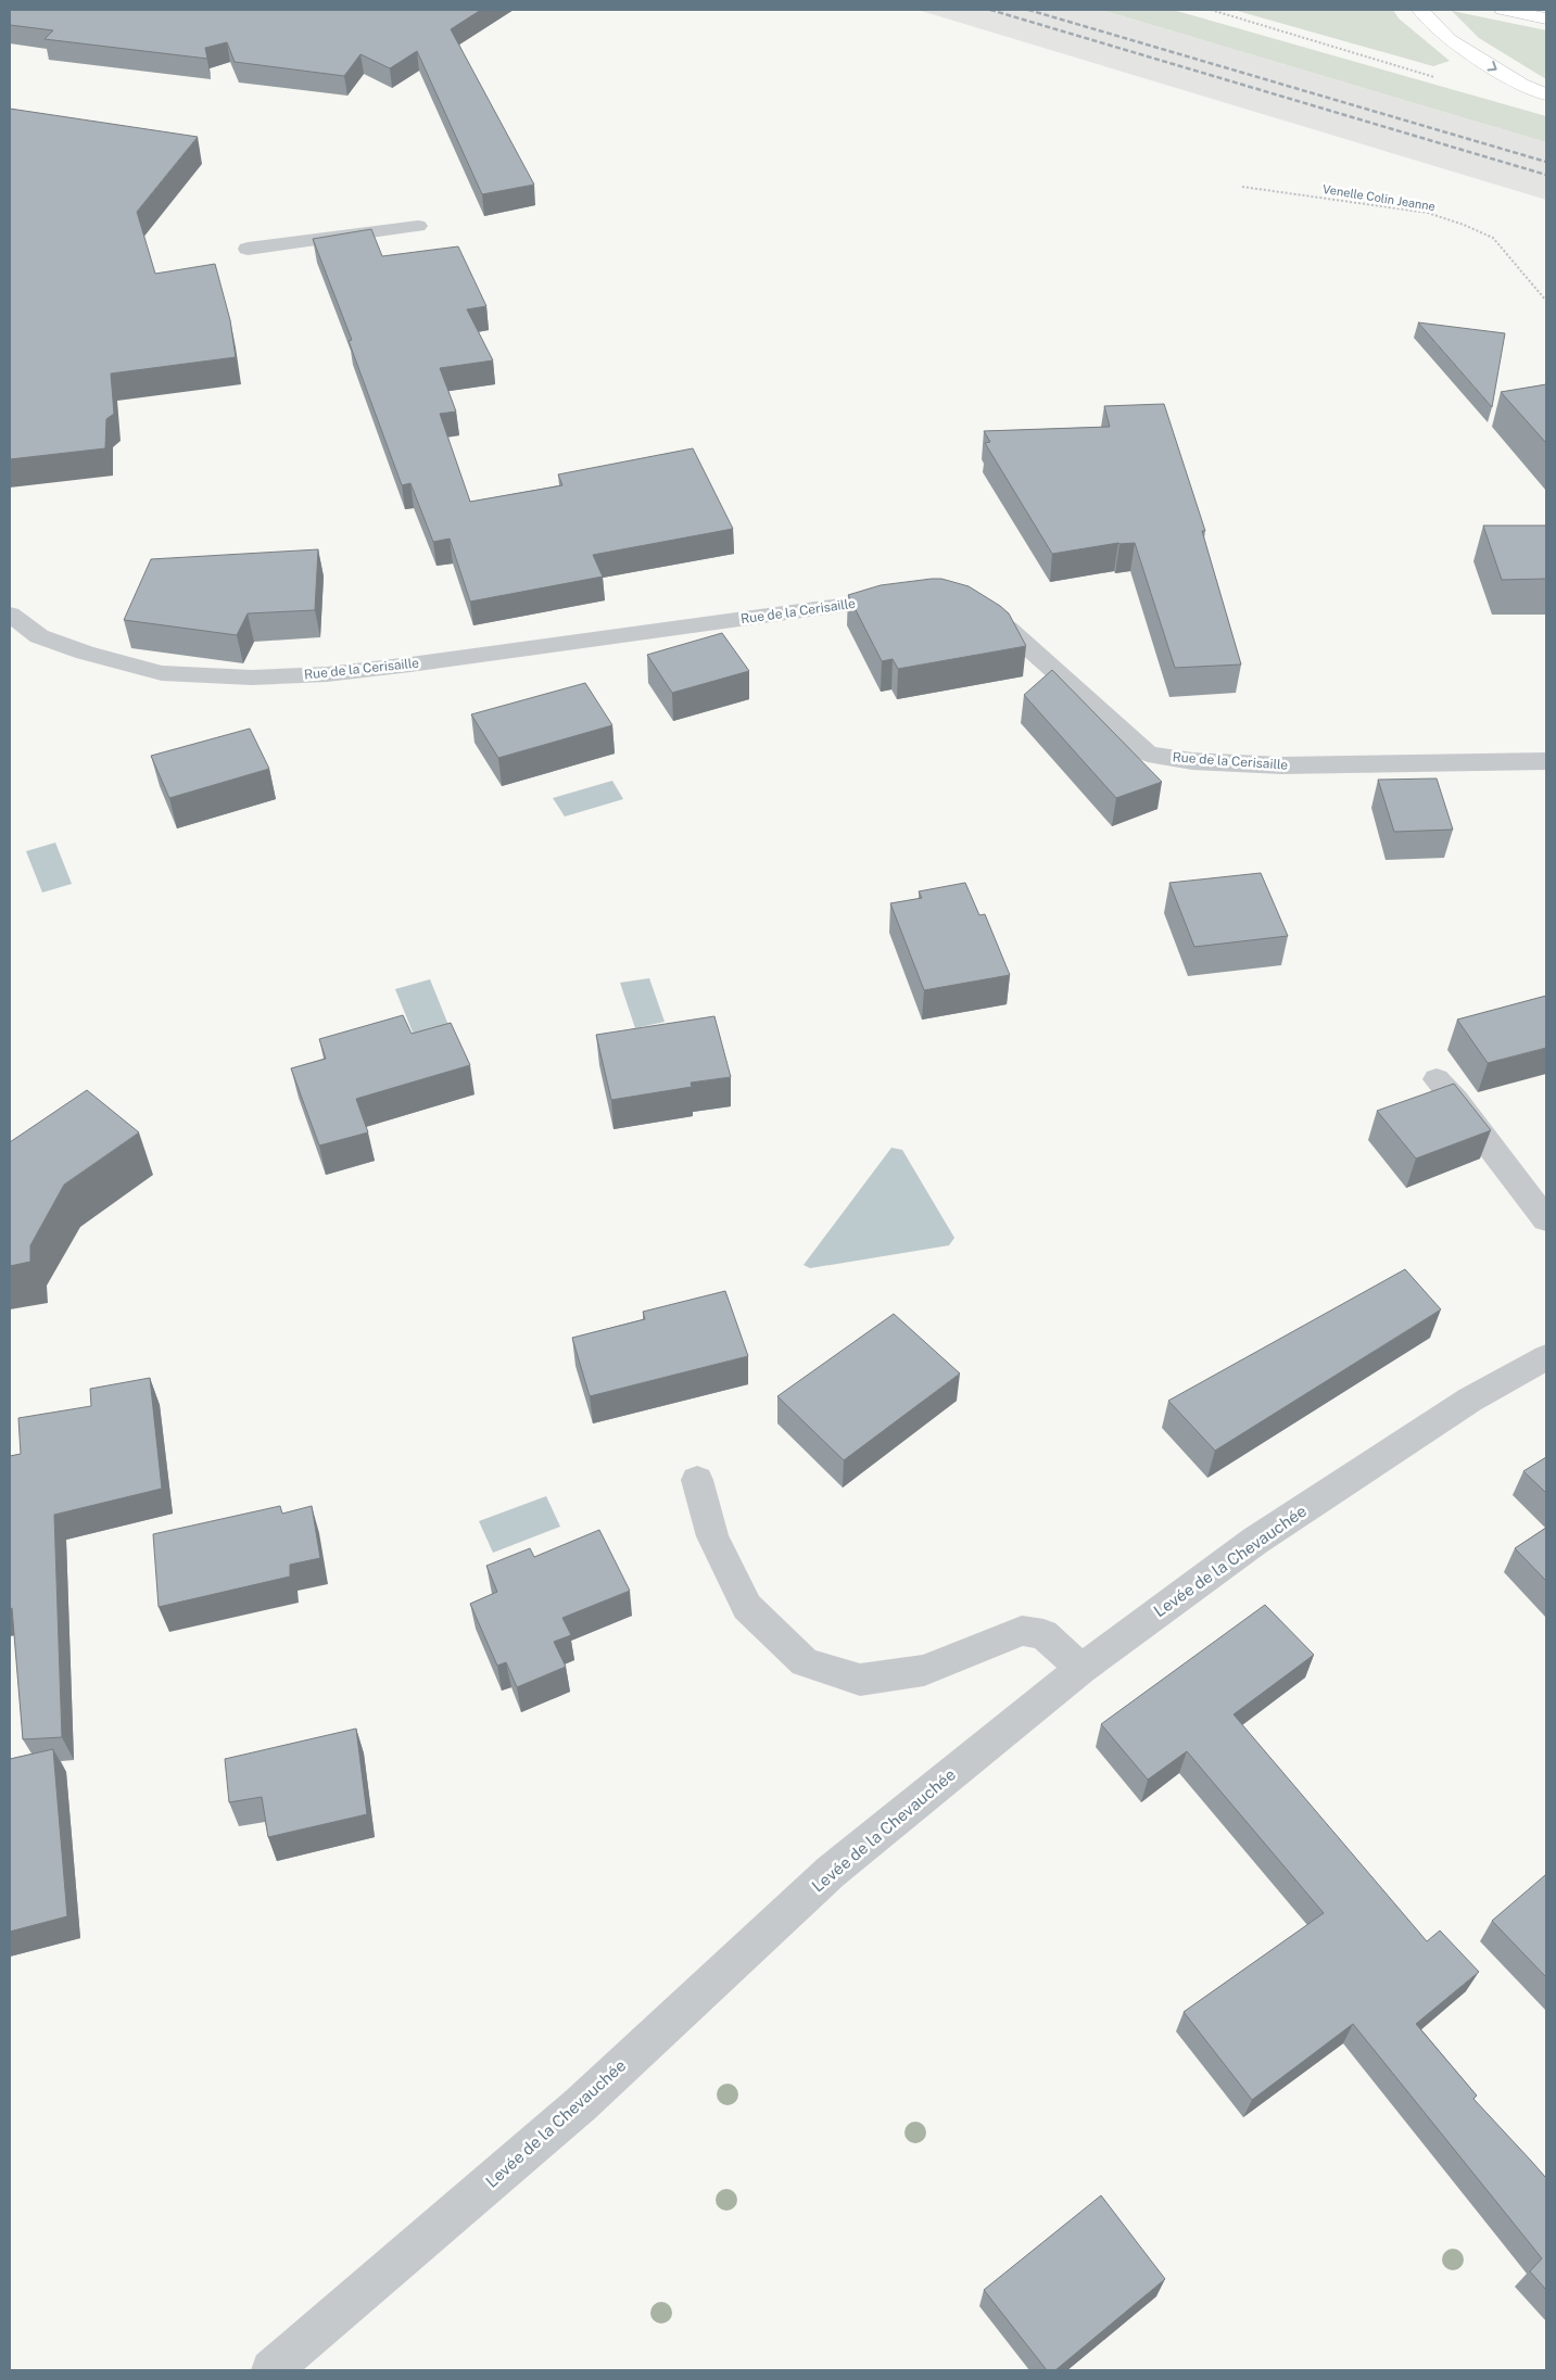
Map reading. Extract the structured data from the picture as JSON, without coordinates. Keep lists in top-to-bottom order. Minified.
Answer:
{"streets":{"street":["Rue de la Cerisaille","Levée de la Chevauchée"],"path":["Venelle Colin Jeanne"]}}
